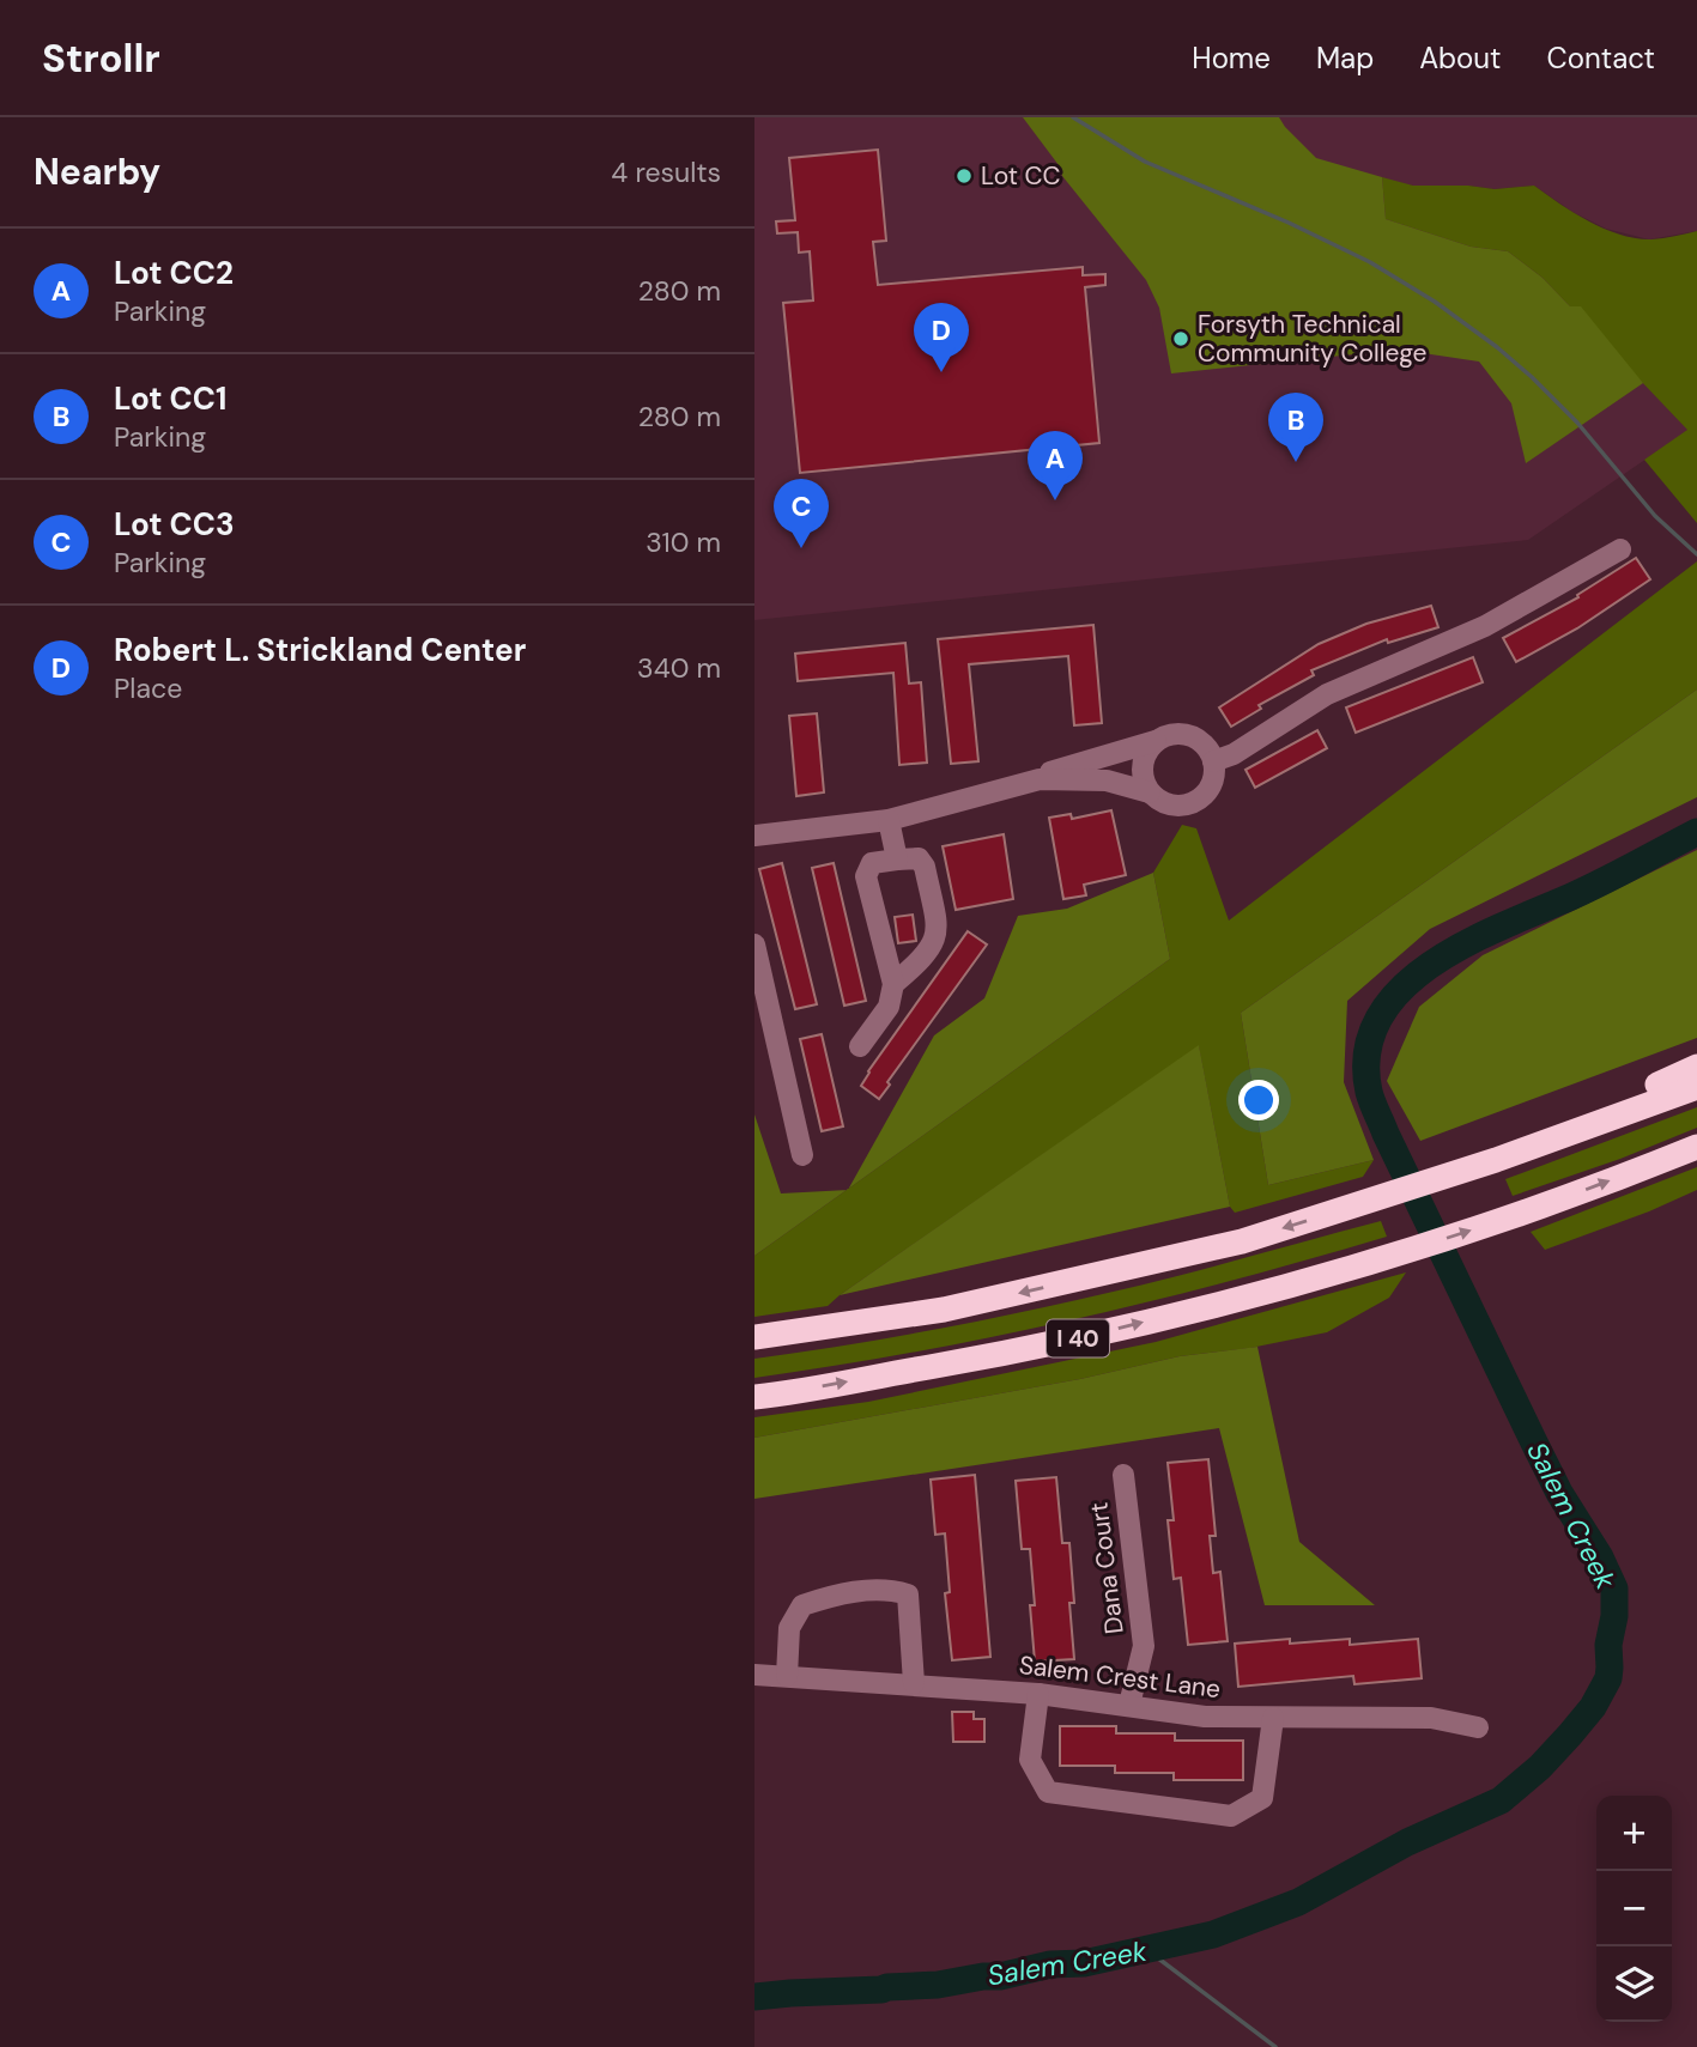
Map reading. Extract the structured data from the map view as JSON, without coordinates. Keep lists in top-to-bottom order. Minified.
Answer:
{"streets":{"highway":["I 40"],"street":["Dana Court","Salem Crest Lane"]},"crossings":[["Dana Court","Salem Crest Lane"]],"water":["Salem Creek"],"places":["Lot CC","Forsyth Technical Community College"],"page":{"header":"Strollr","nav":["Home","Map","About","Contact"],"heading":["Nearby","4 results"],"list":[{"mark":"A","name":"Lot CC2","note":"Parking","value":"280 m"},{"mark":"B","name":"Lot CC1","note":"Parking","value":"280 m"},{"mark":"C","name":"Lot CC3","note":"Parking","value":"310 m"},{"mark":"D","name":"Robert L. Strickland Center","note":"Place","value":"340 m"}],"pins":["D","B","A","C"],"map_buttons":["+","−"]}}
